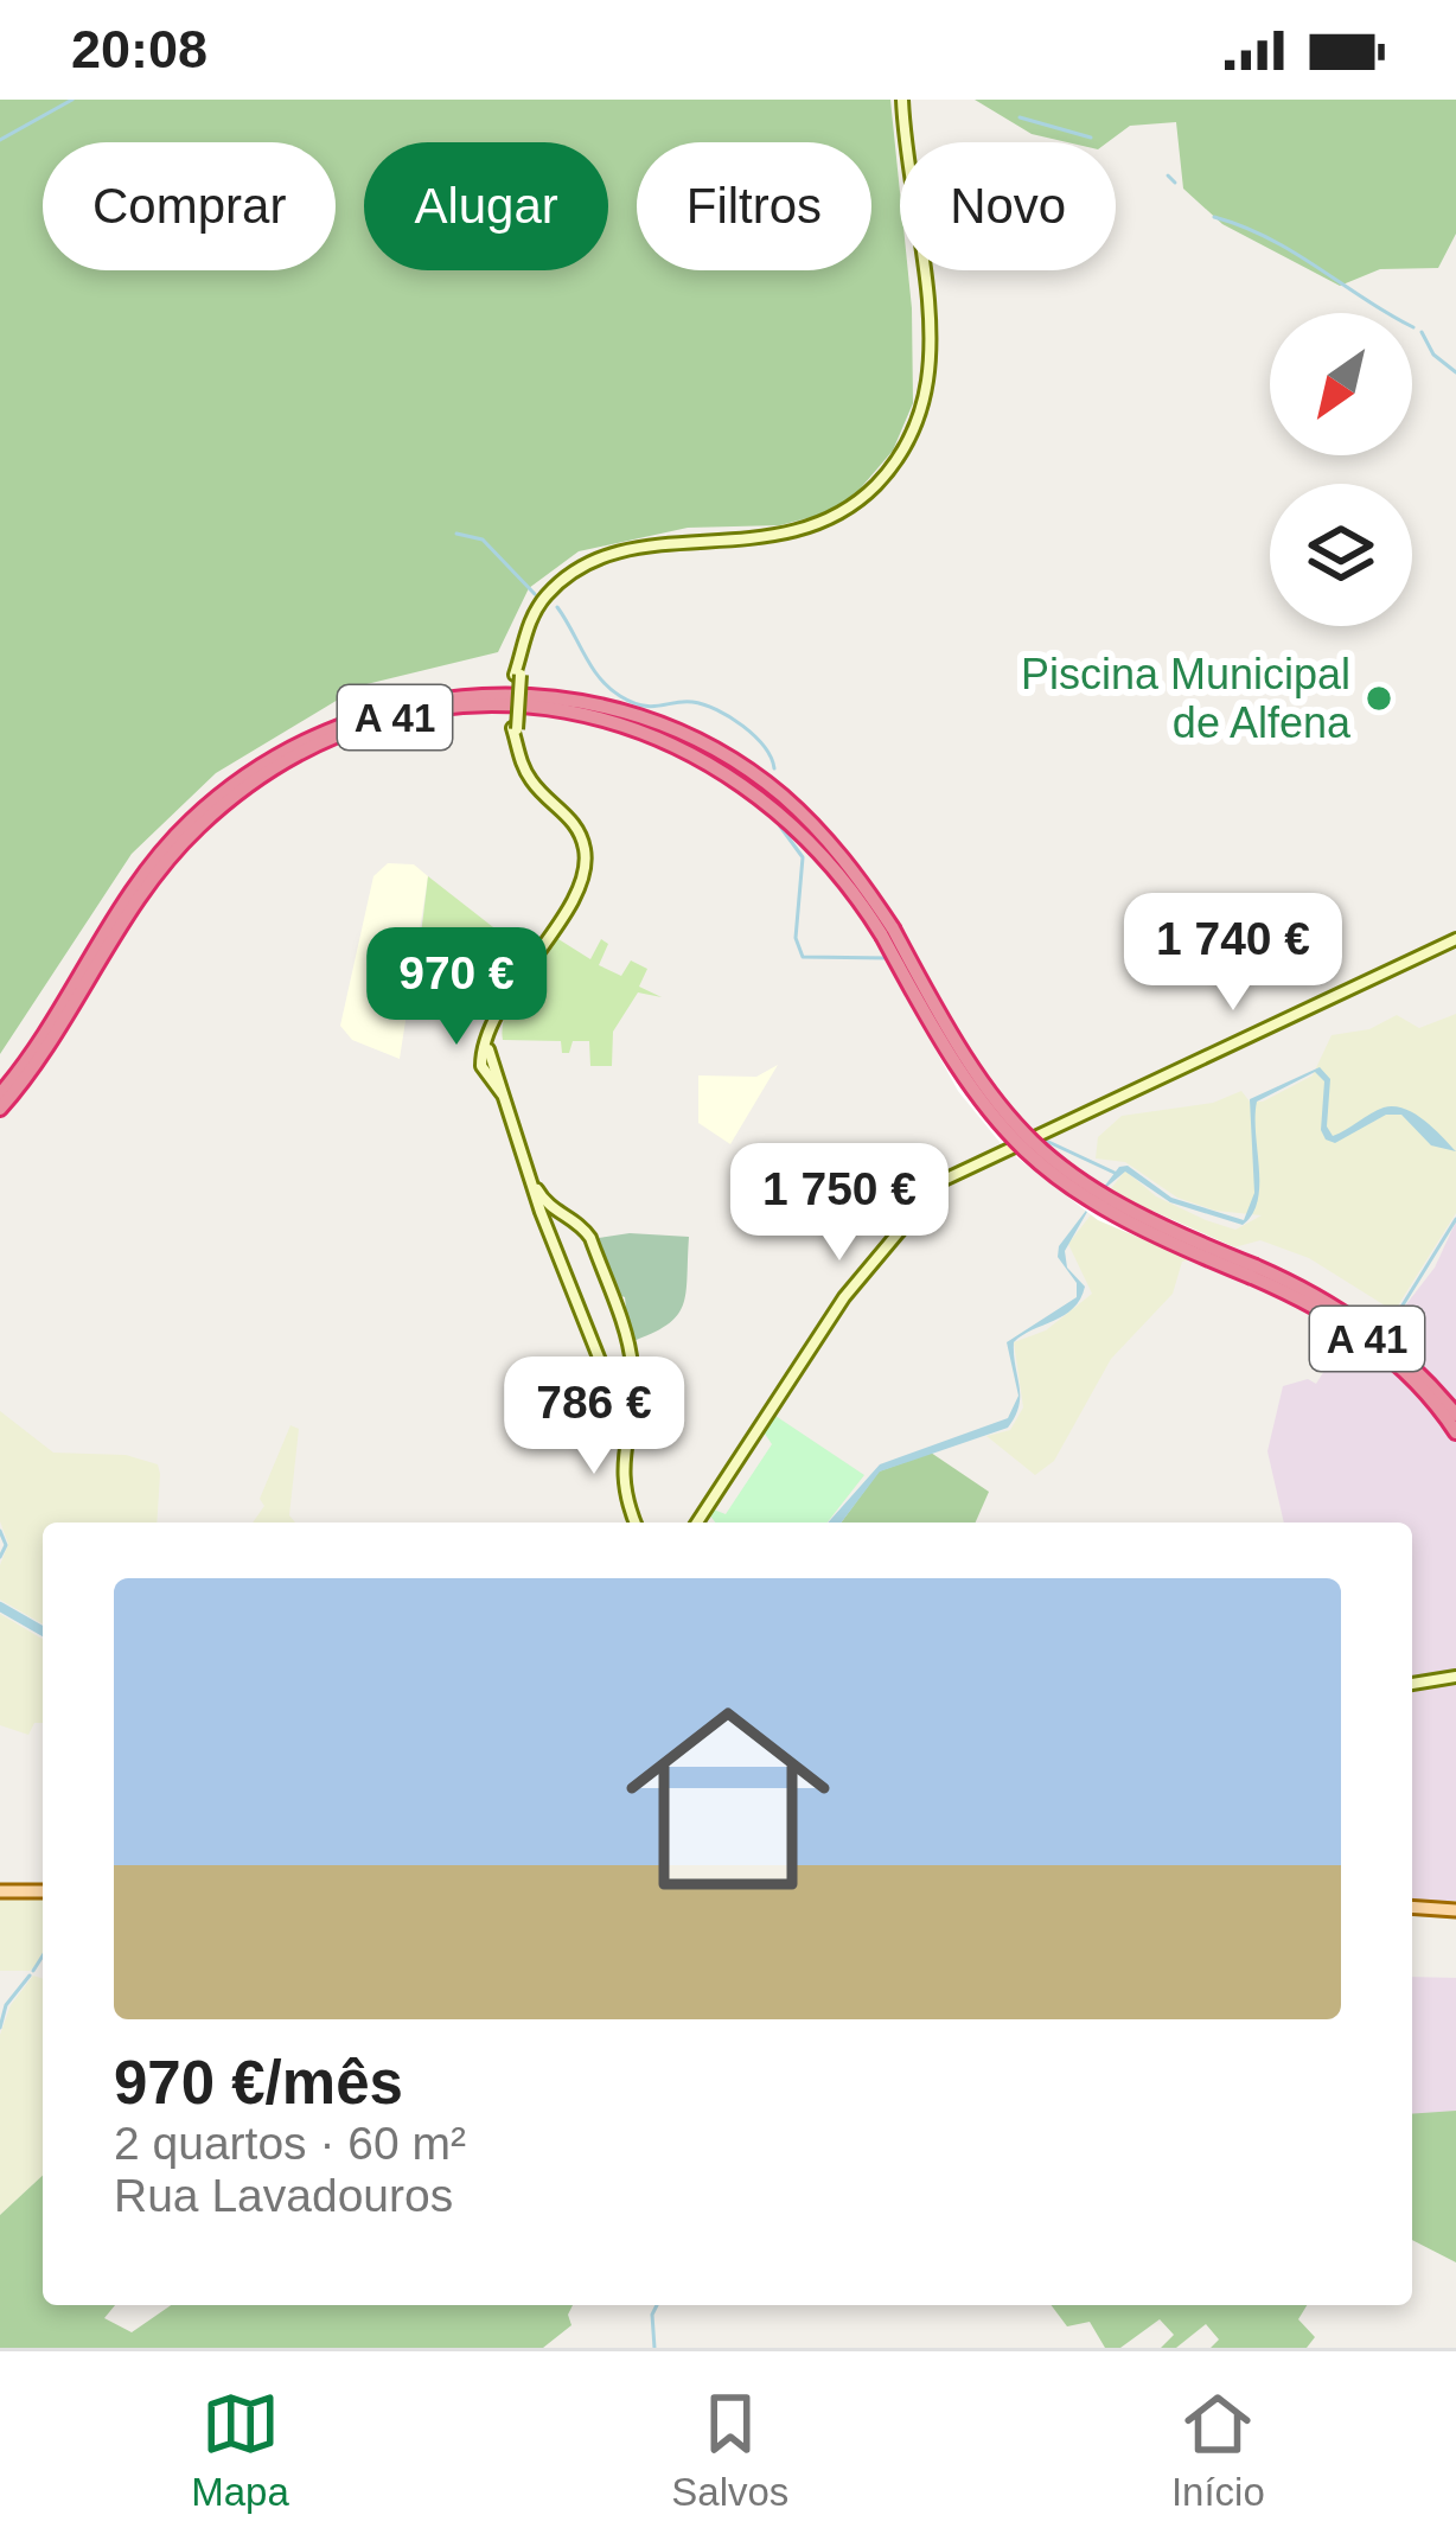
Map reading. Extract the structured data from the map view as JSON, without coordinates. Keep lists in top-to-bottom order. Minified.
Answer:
{"streets":{"highway":["A 41"]},"places":["Piscina Municipal de Alfena"],"north":"bottom left","page":{"status":"20:08","chip":["Comprar","Alugar","Filtros","Novo"],"price":["1 740 €","970 €","1 750 €","786 €"],"list":[{"name":"970 €/mês","note":"2 quartos · 60 m² · Rua Lavadouros"}],"tabs":["Mapa","Salvos","Início"]}}
